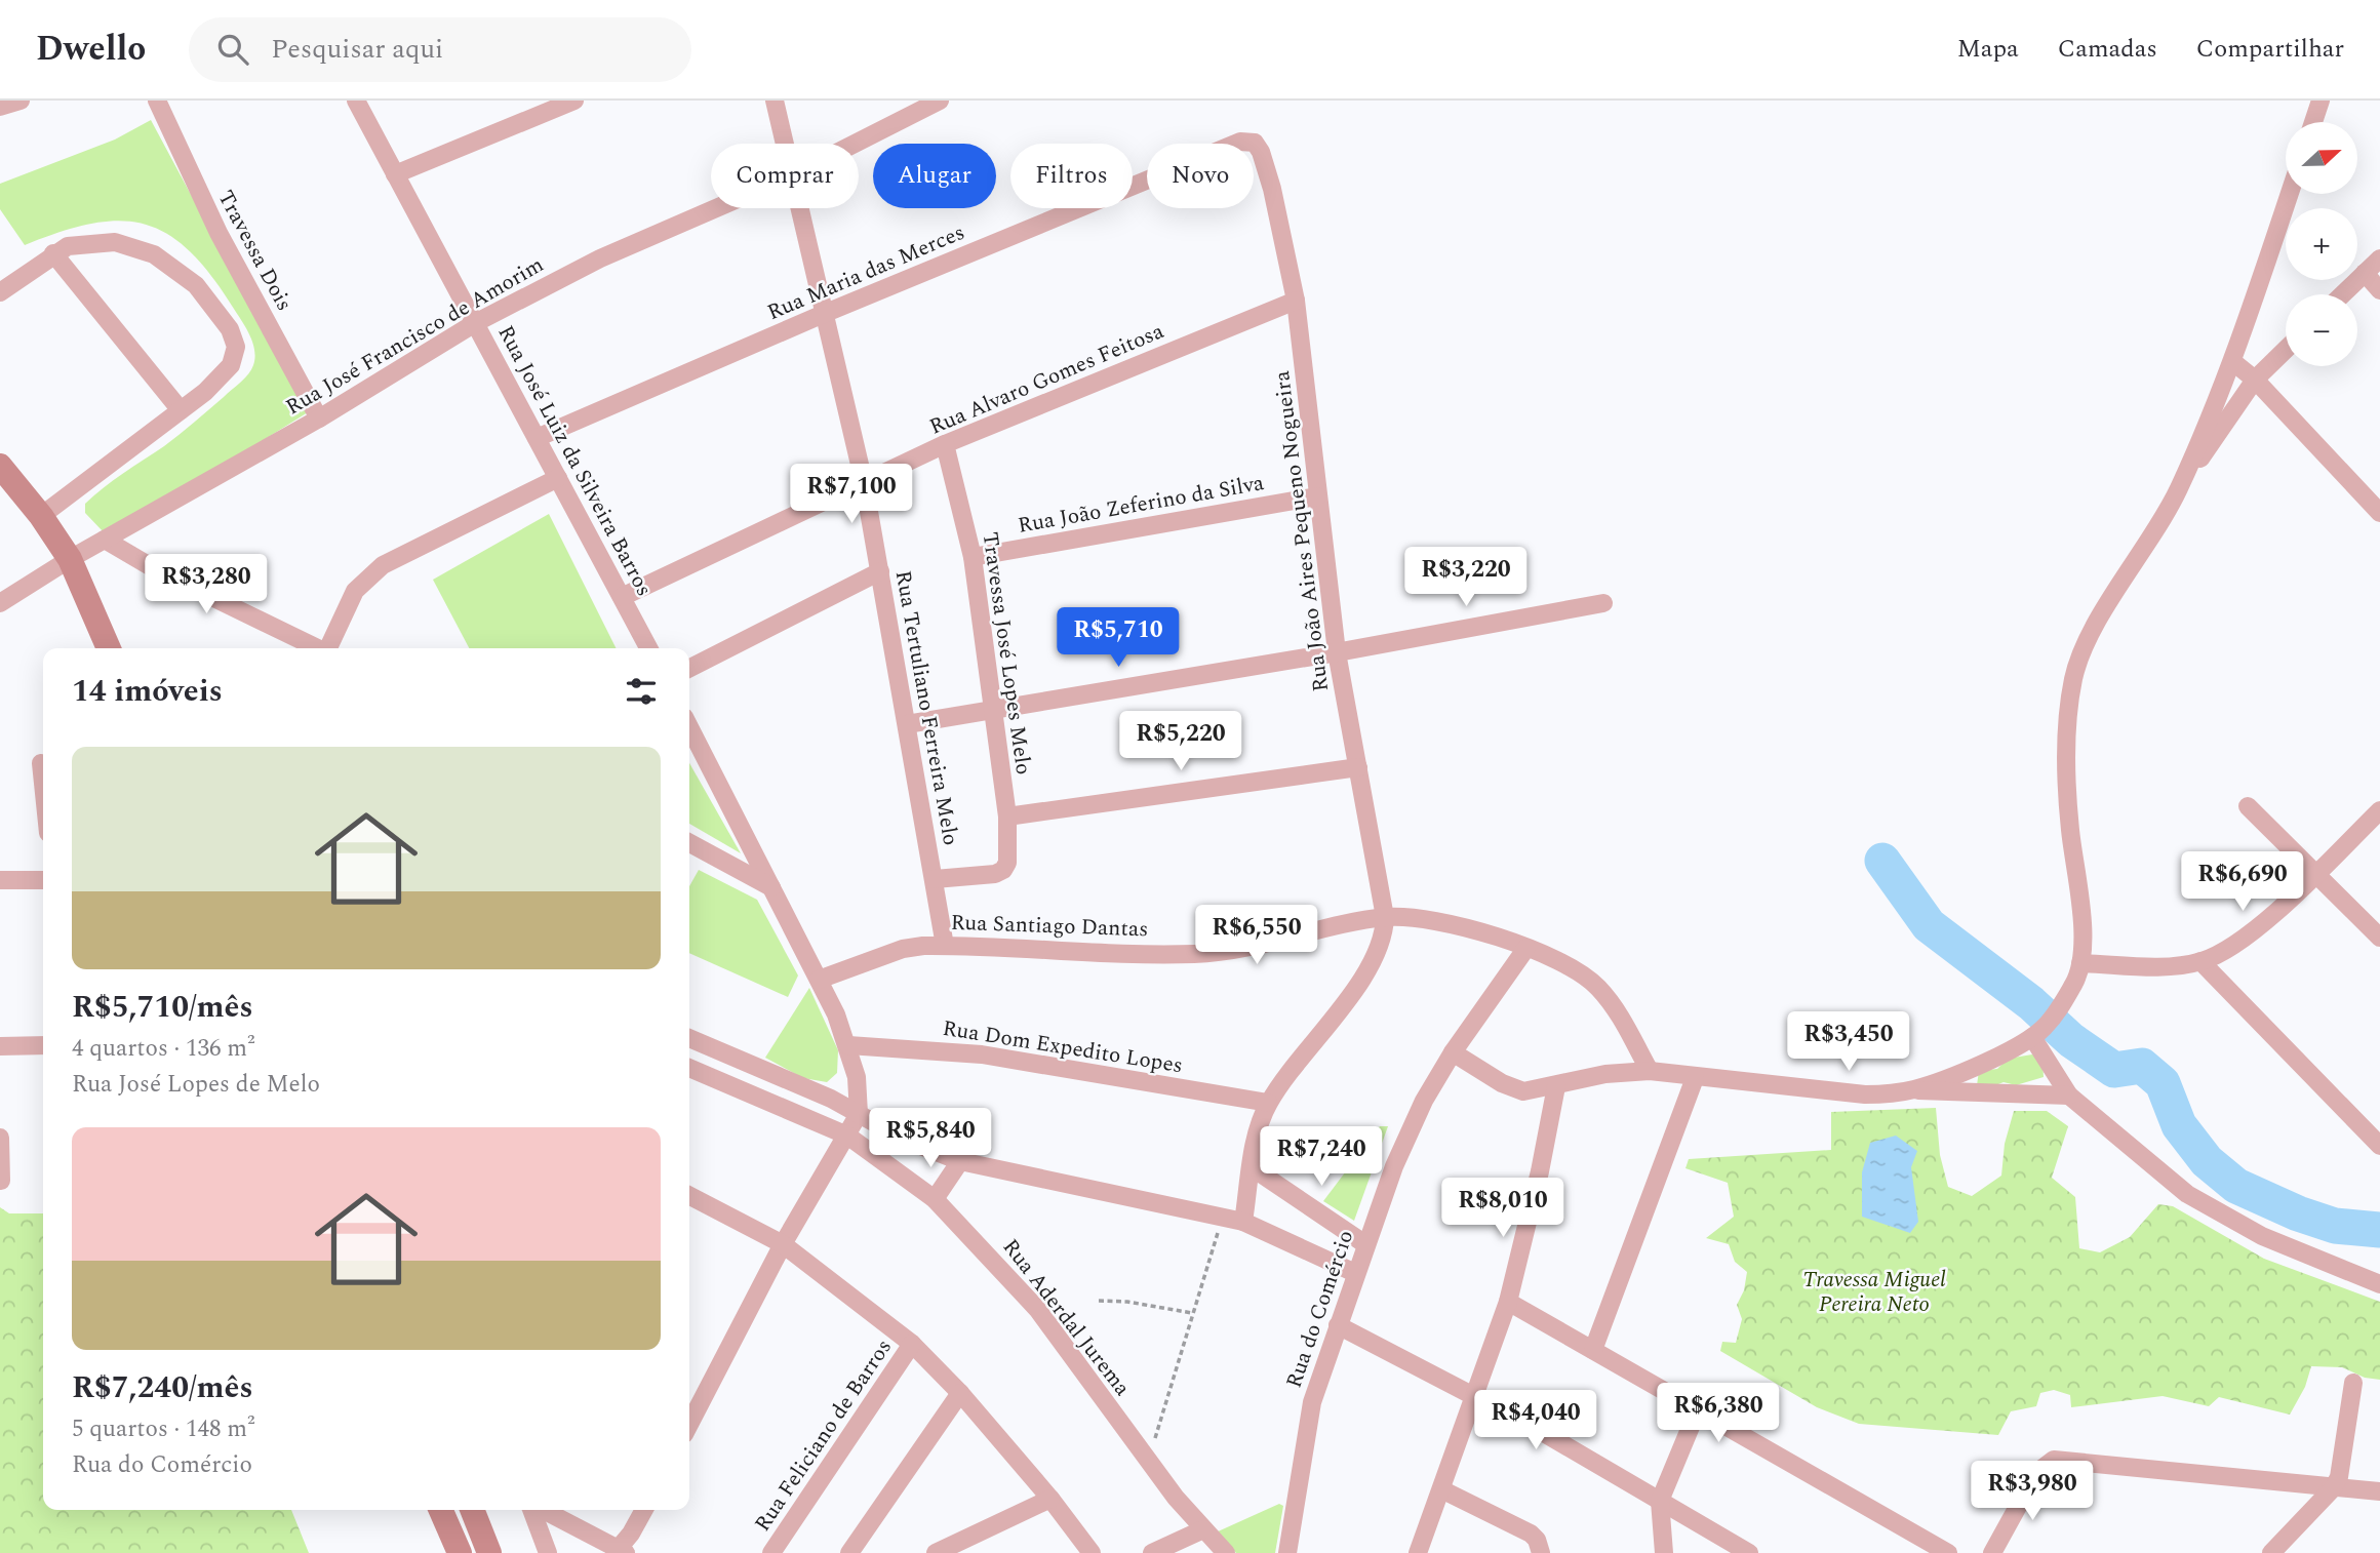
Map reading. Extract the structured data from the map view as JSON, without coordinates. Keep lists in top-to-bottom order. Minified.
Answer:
{"streets":{"street":["Travessa Dois","Rua Maria das Merces","Rua José Francisco de Amorim","Rua Alvaro Gomes Feitosa","Rua José Luiz da Silveira Barros","Rua João Zeferino da Silva","Rua João Aires Pequeno Nogueira","Travessa José Lopes Melo","Rua Tertuliano Ferreira Melo","Rua Santiago Dantas","Rua Dom Expedito Lopes","Rua do Comércio","Rua Aderdal Jurema","Rua Feliciano de Barros"]},"crossings":[["Travessa Dois","Rua José Francisco de Amorim"],["Rua Maria das Merces","Rua José Luiz da Silveira Barros"],["Rua Maria das Merces","Rua João Aires Pequeno Nogueira"],["Rua Maria das Merces","Rua Tertuliano Ferreira Melo"],["Rua José Francisco de Amorim","Rua José Luiz da Silveira Barros"],["Rua Alvaro Gomes Feitosa","Rua José Luiz da Silveira Barros"],["Rua Alvaro Gomes Feitosa","Rua João Aires Pequeno Nogueira"],["Rua Alvaro Gomes Feitosa","Travessa José Lopes Melo"],["Rua Alvaro Gomes Feitosa","Rua Tertuliano Ferreira Melo"],["Rua João Zeferino da Silva","Rua João Aires Pequeno Nogueira"],["Rua João Zeferino da Silva","Travessa José Lopes Melo"],["Rua João Aires Pequeno Nogueira","Rua Santiago Dantas"],["Travessa José Lopes Melo","Rua Tertuliano Ferreira Melo"],["Rua Tertuliano Ferreira Melo","Rua Santiago Dantas"],["Rua Santiago Dantas","Rua do Comércio"]],"parks":["Travessa Miguel Pereira Neto"],"north":"right","page":{"header":"Dwello","search":"Pesquisar aqui","nav":["Mapa","Camadas","Compartilhar"],"map_buttons":["+","−"],"chip":["Comprar","Alugar","Filtros","Novo"],"price":["R$7,100","R$3,220","R$3,280","R$5,710","R$5,220","R$6,690","R$6,550","R$3,450","R$5,840","R$7,240","R$8,010","R$6,380","R$4,040","R$3,980"],"heading":"14 imóveis","list":[{"name":"R$5,710/mês","note":"4 quartos · 136 m² · Rua José Lopes de Melo"},{"name":"R$7,240/mês","note":"5 quartos · 148 m² · Rua do Comércio"}]}}
